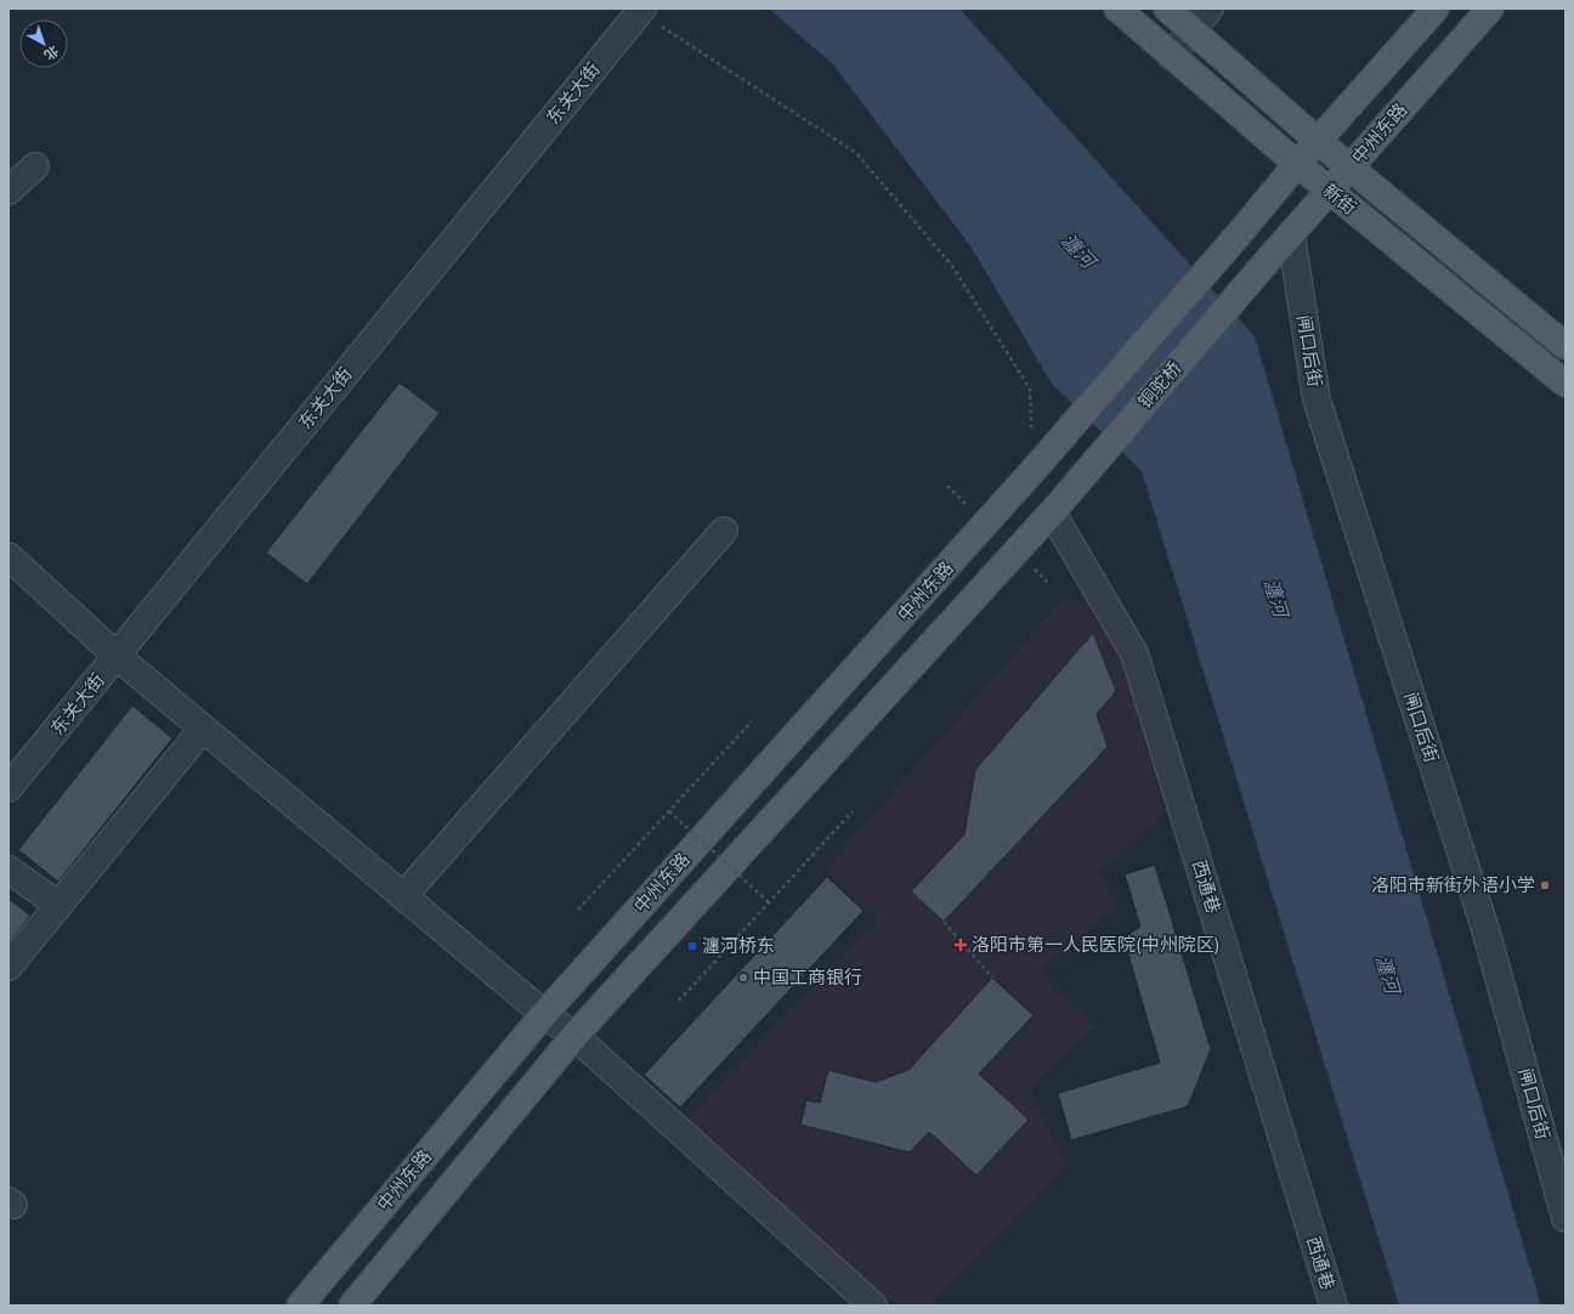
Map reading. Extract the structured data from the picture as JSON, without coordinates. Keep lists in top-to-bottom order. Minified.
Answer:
{"streets":{"main road":["中州东路","新街","铜驼桥"],"street":["东关大街","闸口后街","西通巷"]},"crossings":[["中州东路","新街"],["中州东路","闸口后街"],["中州东路","铜驼桥"],["中州东路","西通巷"],["铜驼桥","西通巷"]],"water":["瀍河"],"places":{"other":["洛阳市新街外语小学","中国工商银行"],"health":["洛阳市第一人民医院(中州院区)"],"transit":["瀍河桥东"]},"north":"bottom right"}
